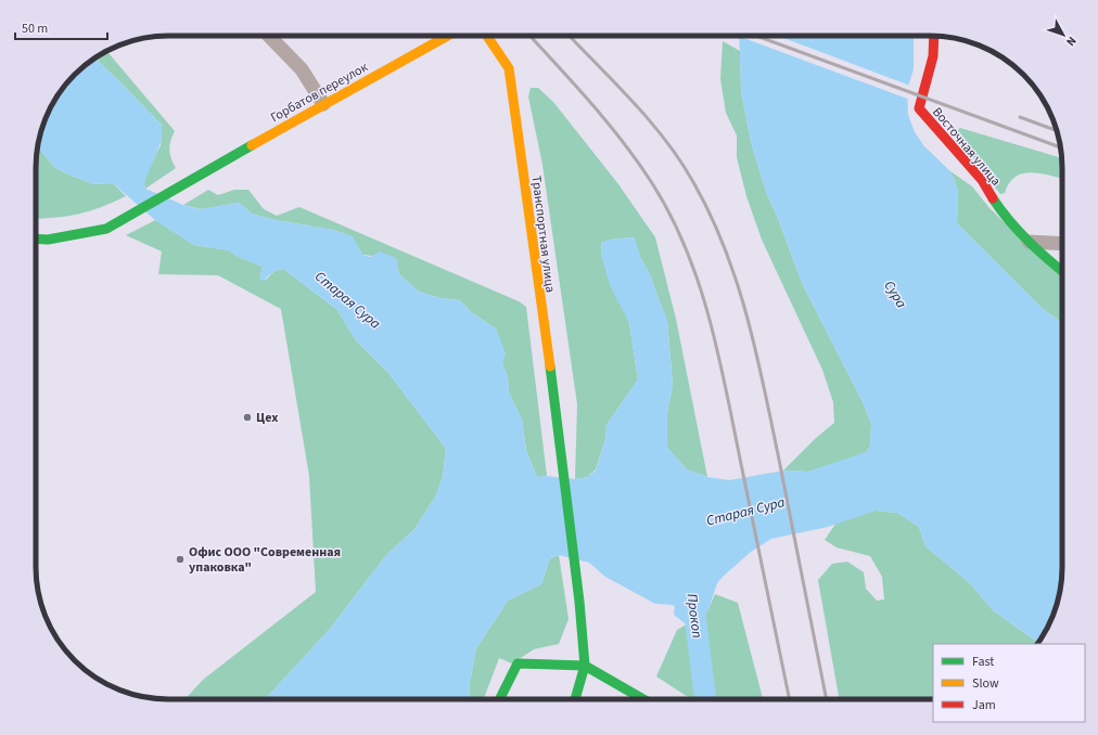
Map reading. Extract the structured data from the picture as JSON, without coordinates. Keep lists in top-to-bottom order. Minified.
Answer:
{"streets":{"main road":["Горбатов переулок","Восточная улица","Транспортная улица"]},"water":["Сура","Старая Сура","Прокоп"],"places":["Цех","Офис ООО \"Современная упаковка\""],"legend":["Fast","Slow","Jam"],"scale_bar":"50 m","north":"bottom right"}
